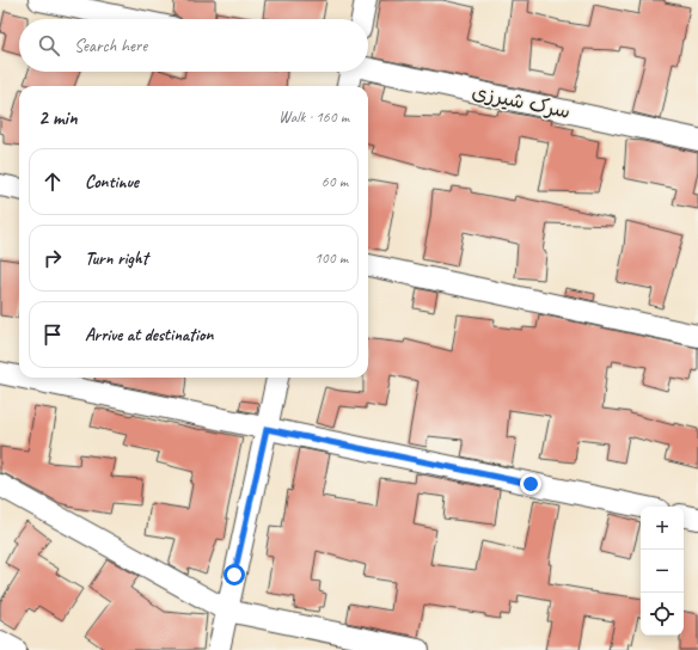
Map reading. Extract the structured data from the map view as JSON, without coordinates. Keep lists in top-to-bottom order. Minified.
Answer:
{"streets":{"street":["سرک شیرزی"]},"page":{"search":"Search here","heading":["2 min","Walk · 160 m"],"list":[["Continue","60 m"],["Turn right","100 m"],"Arrive at destination"],"map_buttons":["+","−"]}}
